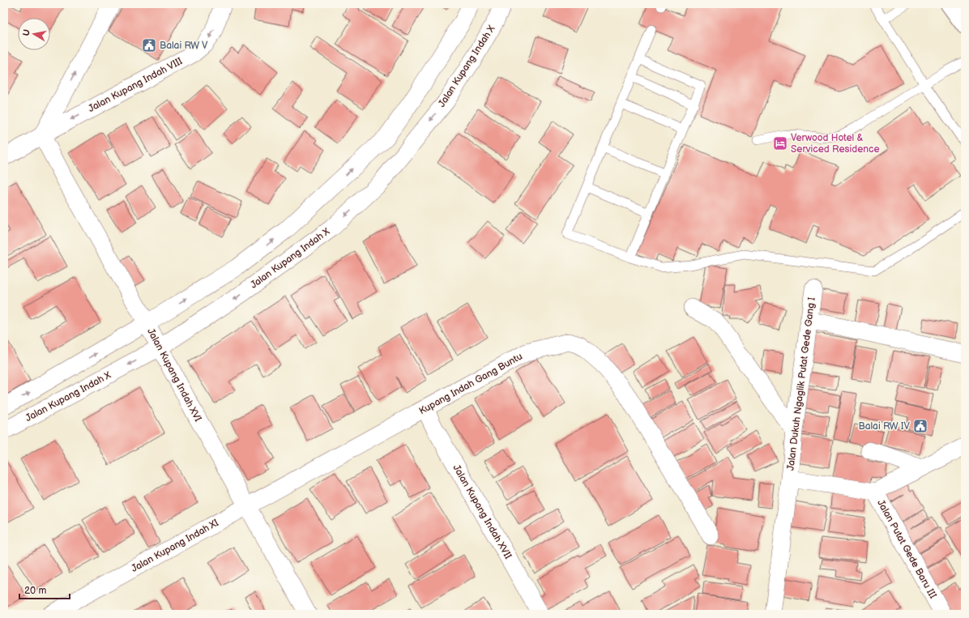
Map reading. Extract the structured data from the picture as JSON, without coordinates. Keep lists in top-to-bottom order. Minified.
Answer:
{"streets":{"street":["Jalan Kupang Indah X","Jalan Kupang Indah VIII","Jalan Kupang Indah XVI","Kupang Indah Gang Buntu","Jalan Dukuh Ngaglik Putat Gede Gang I","Jalan Kupang Indah XVII","Jalan Kupang Indah XI","Jalan Putat Gede Baru III"]},"crossings":[["Jalan Kupang Indah X","Jalan Kupang Indah XVI"],["Jalan Kupang Indah VIII","Jalan Kupang Indah XVI"],["Jalan Kupang Indah XVI","Kupang Indah Gang Buntu"],["Jalan Kupang Indah XVI","Jalan Kupang Indah XI"],["Kupang Indah Gang Buntu","Jalan Kupang Indah XVII"],["Kupang Indah Gang Buntu","Jalan Kupang Indah XI"],["Jalan Dukuh Ngaglik Putat Gede Gang I","Jalan Putat Gede Baru III"]],"one_way":["Jalan Kupang Indah VIII"],"places":{"public building":["Balai RW V","Balai RW IV"],"hotel":["Verwood Hotel & Serviced Residence"]},"scale_bar":"20 m","north":"left"}
